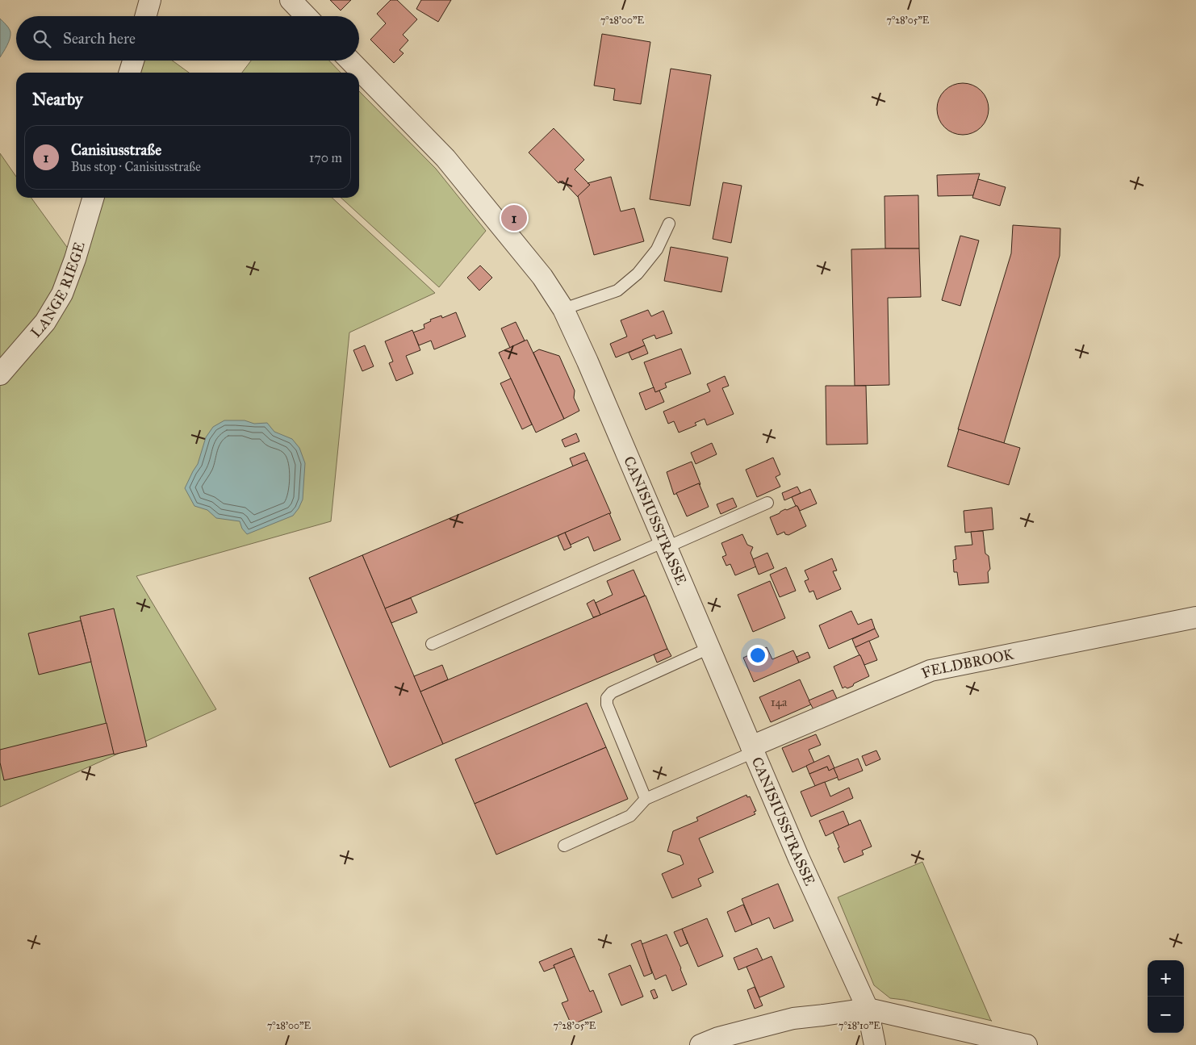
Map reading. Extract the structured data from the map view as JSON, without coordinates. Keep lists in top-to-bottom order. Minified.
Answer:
{"streets":{"street":["LANGE RIEGE","CANISIUSSTRASSE","FELDBROOK"]},"crossings":[["CANISIUSSTRASSE","FELDBROOK"]],"house_numbers":["14a"],"page":{"search":"Search here","heading":"Nearby","list":[{"mark":"1","name":"Canisiusstraße","note":"Bus stop · Canisiusstraße","value":"170 m"}],"pins":"1","map_buttons":["+","−"]},"coordinates":["7°28'00\"E","7°28'05\"E","7°28'10\"E"]}
